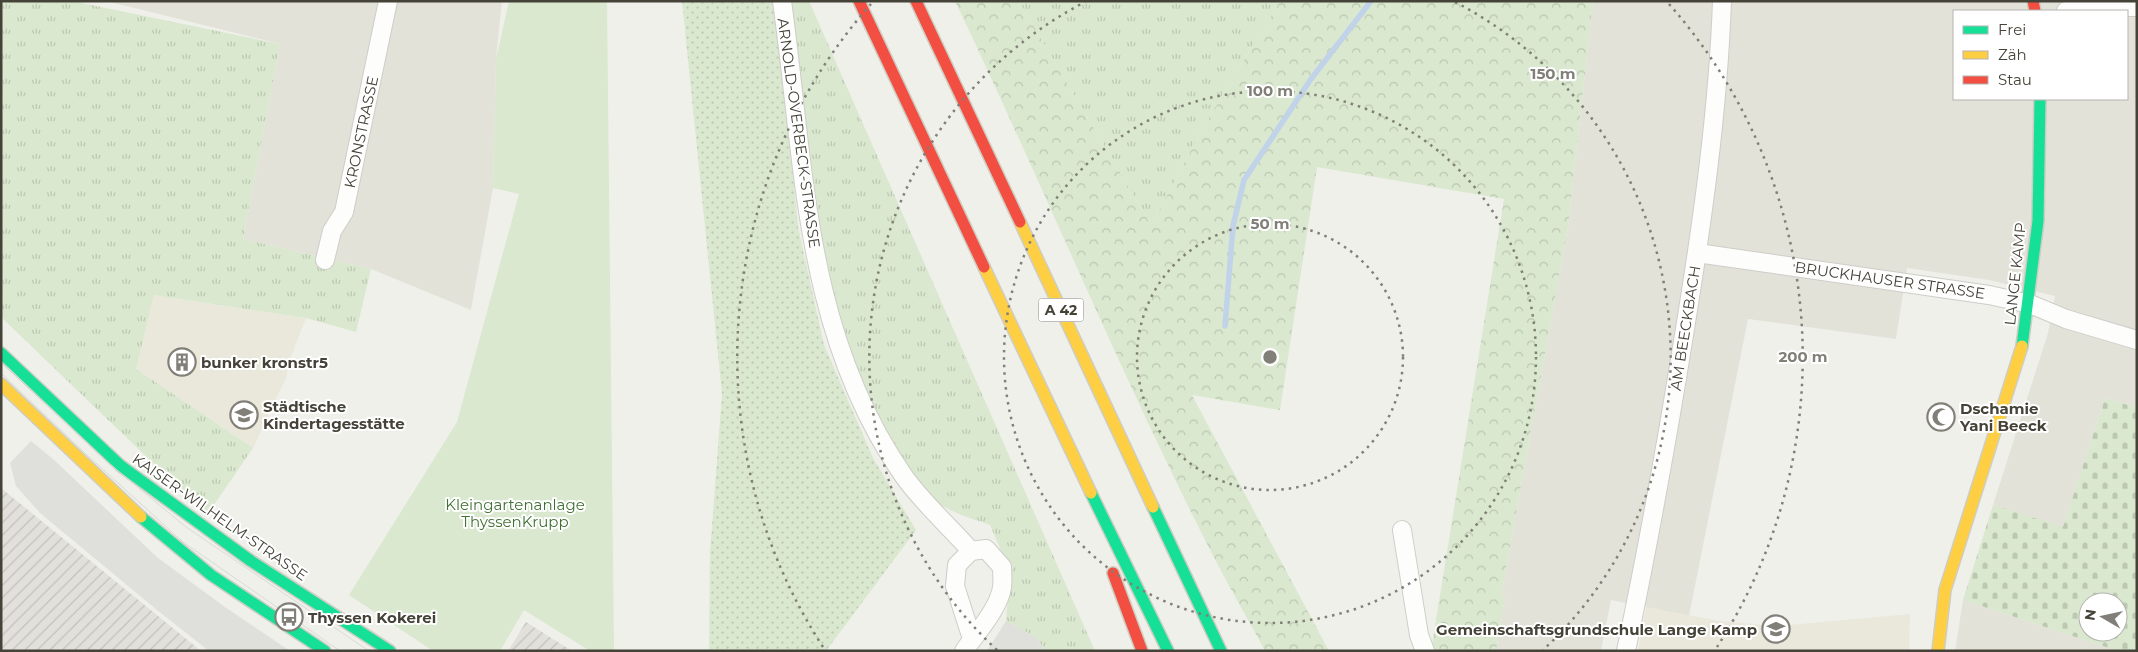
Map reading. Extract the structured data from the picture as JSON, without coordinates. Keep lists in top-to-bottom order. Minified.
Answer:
{"streets":{"main road":["LANGE KAMP","A 42","KAISER-WILHELM-STRASSE"],"street":["KRONSTRASSE","ARNOLD-OVERBECK-STRASSE","BRUCKHAUSER STRASSE","AM BEECKBACH"]},"crossings":[["LANGE KAMP","BRUCKHAUSER STRASSE"],["BRUCKHAUSER STRASSE","AM BEECKBACH"]],"parks":["Kleingartenanlage ThyssenKrupp"],"places":{"building":["bunker kronstr5"],"school or university":["Städtische Kindertagesstätte","Gemeinschaftsgrundschule Lange Kamp"],"mosque":["Dschamie Yani Beeck"],"bus stop":["Thyssen Kokerei"]},"legend":["Frei","Zäh","Stau"],"north":"left","rings":["150 m","100 m","50 m","200 m"]}
